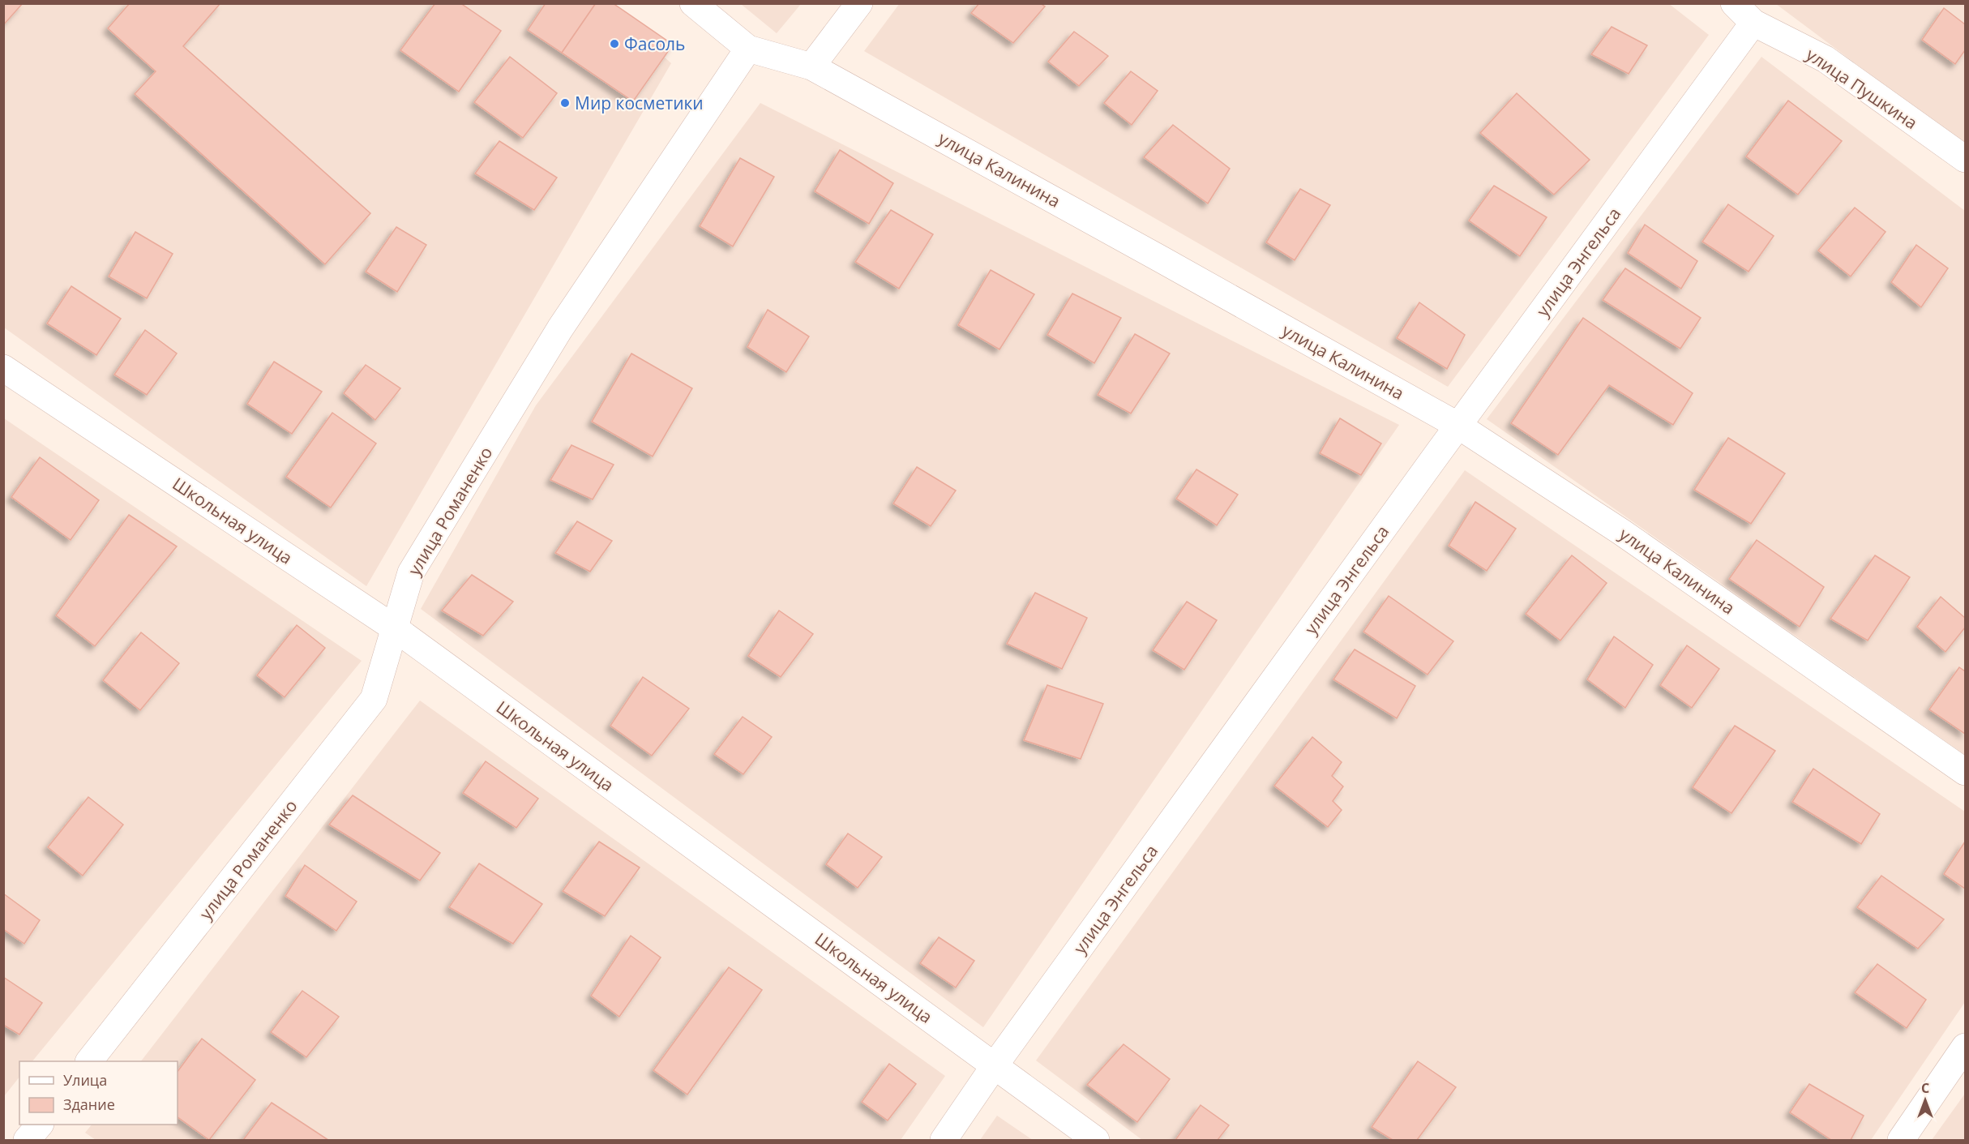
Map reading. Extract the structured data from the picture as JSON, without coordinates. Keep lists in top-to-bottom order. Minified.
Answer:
{"streets":{"street":["улица Пушкина","улица Калинина","улица Энгельса","улица Романенко","Школьная улица"]},"crossings":[["улица Пушкина","улица Энгельса"],["улица Калинина","улица Энгельса"],["улица Калинина","улица Романенко"],["улица Энгельса","Школьная улица"],["улица Романенко","Школьная улица"]],"places":["Фасоль","Мир косметики"],"legend":["Улица","Здание"],"north":"top"}
